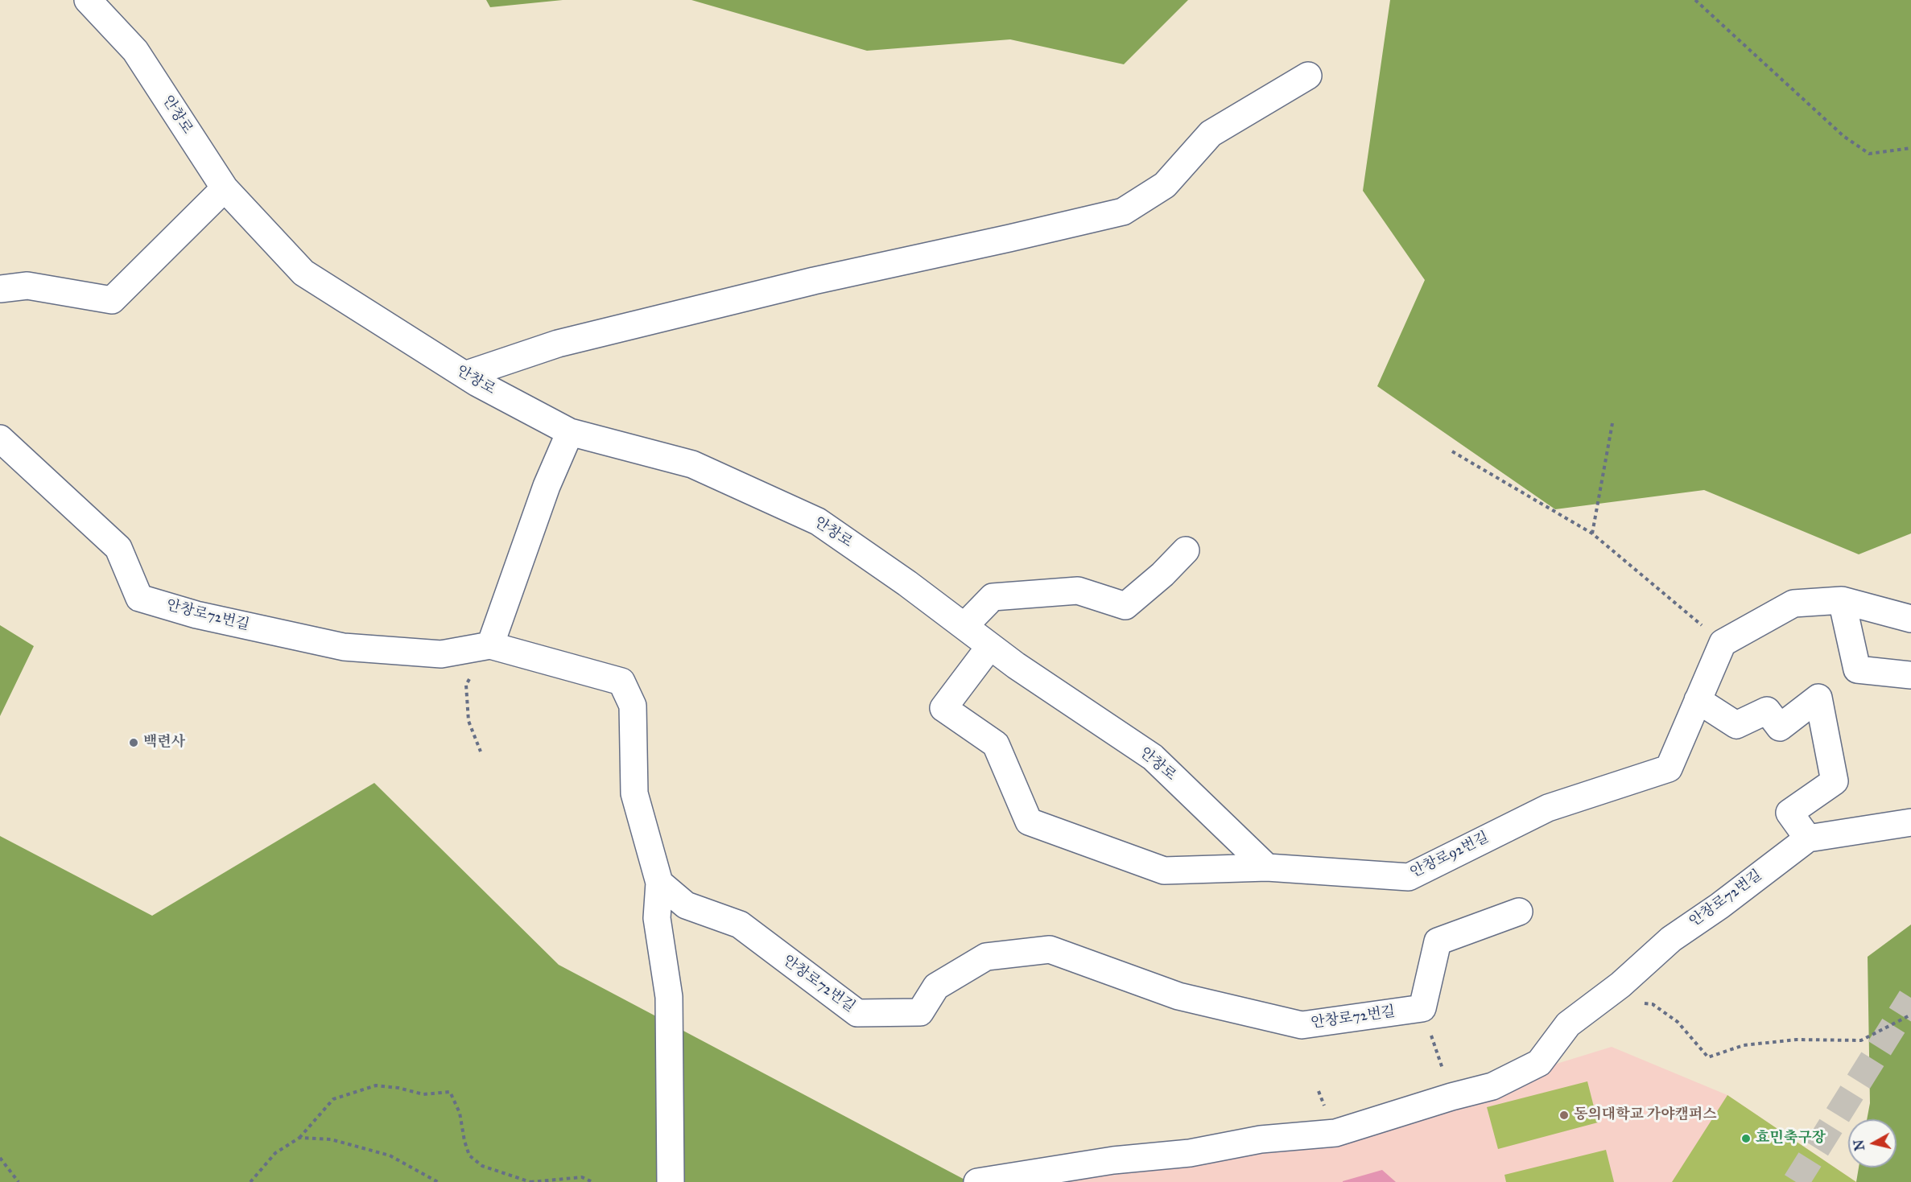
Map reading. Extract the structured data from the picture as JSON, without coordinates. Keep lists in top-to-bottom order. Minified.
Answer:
{"streets":{"street":["안창로","안창로72번길","안창로92번길"]},"crossings":[["안창로","안창로92번길"]],"places":["백련사","동의대학교 가야캠퍼스","효민축구장"],"north":"left"}
